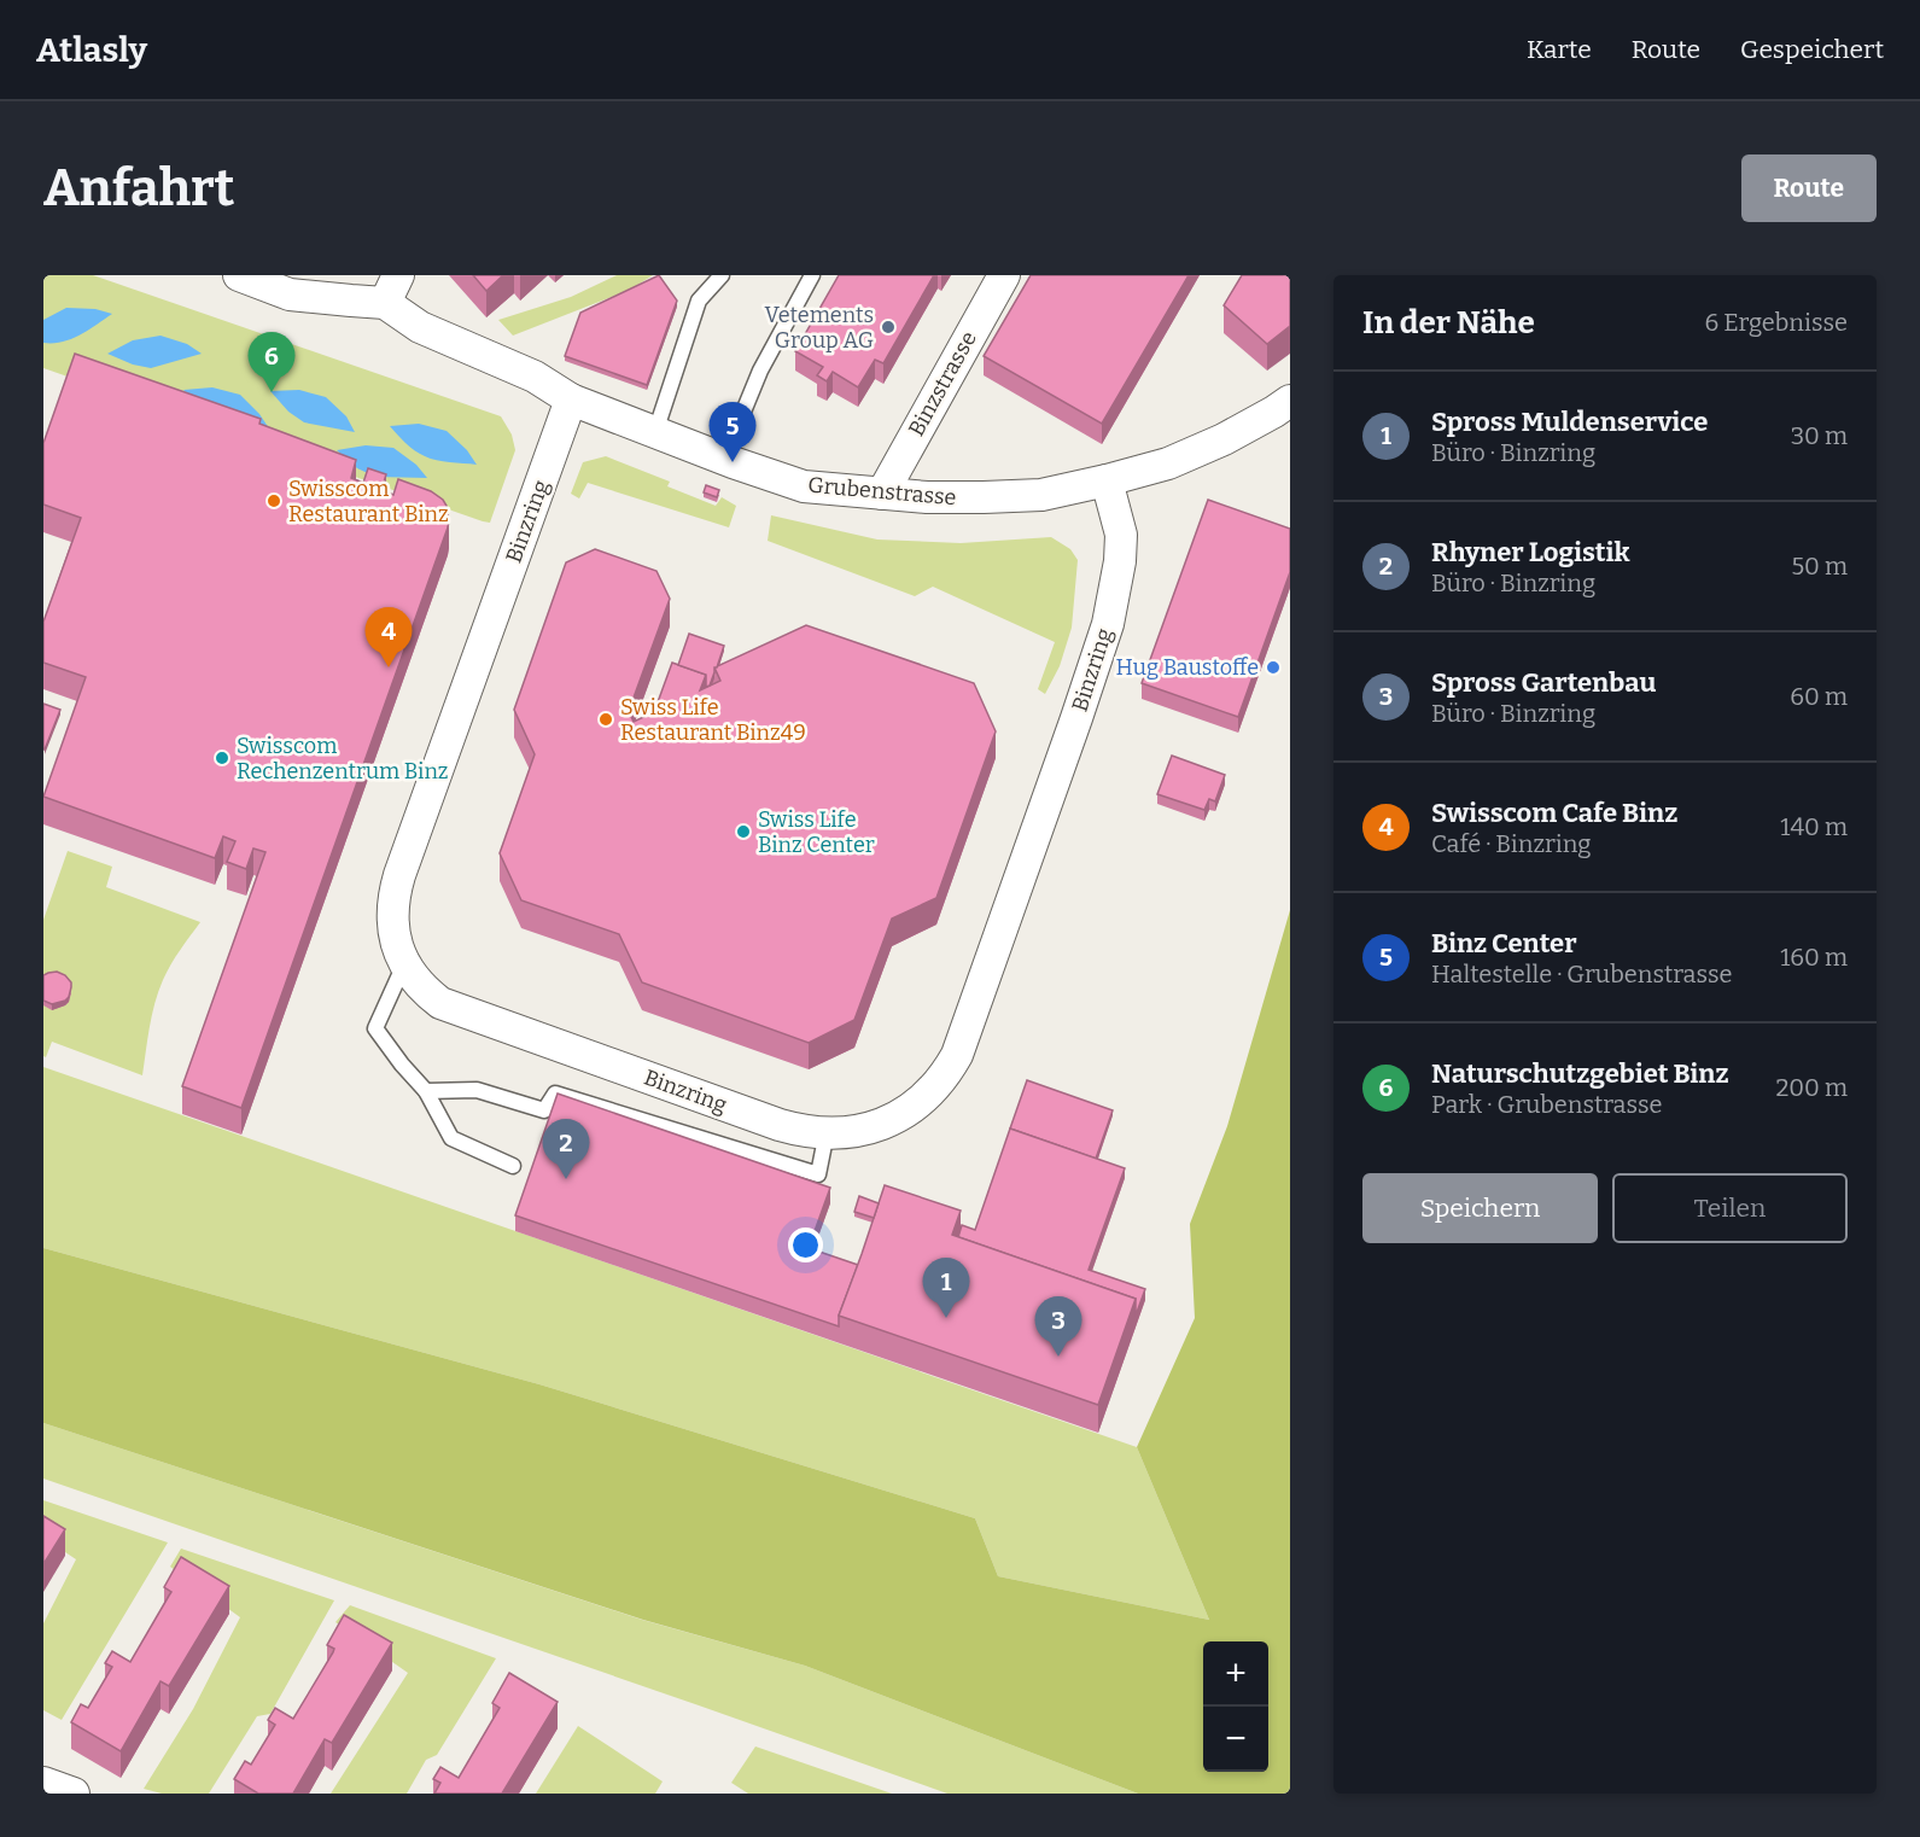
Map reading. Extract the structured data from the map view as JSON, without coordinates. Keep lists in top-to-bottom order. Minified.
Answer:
{"streets":{"street":["Binzstrasse","Grubenstrasse","Binzring"]},"crossings":[["Binzstrasse","Grubenstrasse"],["Grubenstrasse","Binzring"]],"places":["Vetements Group AG","Swisscom Restaurant Binz","Hug Baustoffe","Swiss Life Restaurant Binz49","Swisscom Rechenzentrum Binz","Swiss Life Binz Center"],"page":{"header":"Atlasly","nav":["Karte","Route","Gespeichert"],"buttons":["Route",["Speichern","Teilen"]],"title":"Anfahrt","heading":["In der Nähe","6 Ergebnisse"],"pins":["6","5","4","2","1","3"],"list":[{"mark":"1","name":"Spross Muldenservice","note":"Büro · Binzring","value":"30 m"},{"mark":"2","name":"Rhyner Logistik","note":"Büro · Binzring","value":"50 m"},{"mark":"3","name":"Spross Gartenbau","note":"Büro · Binzring","value":"60 m"},{"mark":"4","name":"Swisscom Cafe Binz","note":"Café · Binzring","value":"140 m"},{"mark":"5","name":"Binz Center","note":"Haltestelle · Grubenstrasse","value":"160 m"},{"mark":"6","name":"Naturschutzgebiet Binz","note":"Park · Grubenstrasse","value":"200 m"}],"map_buttons":["+","−"]}}
